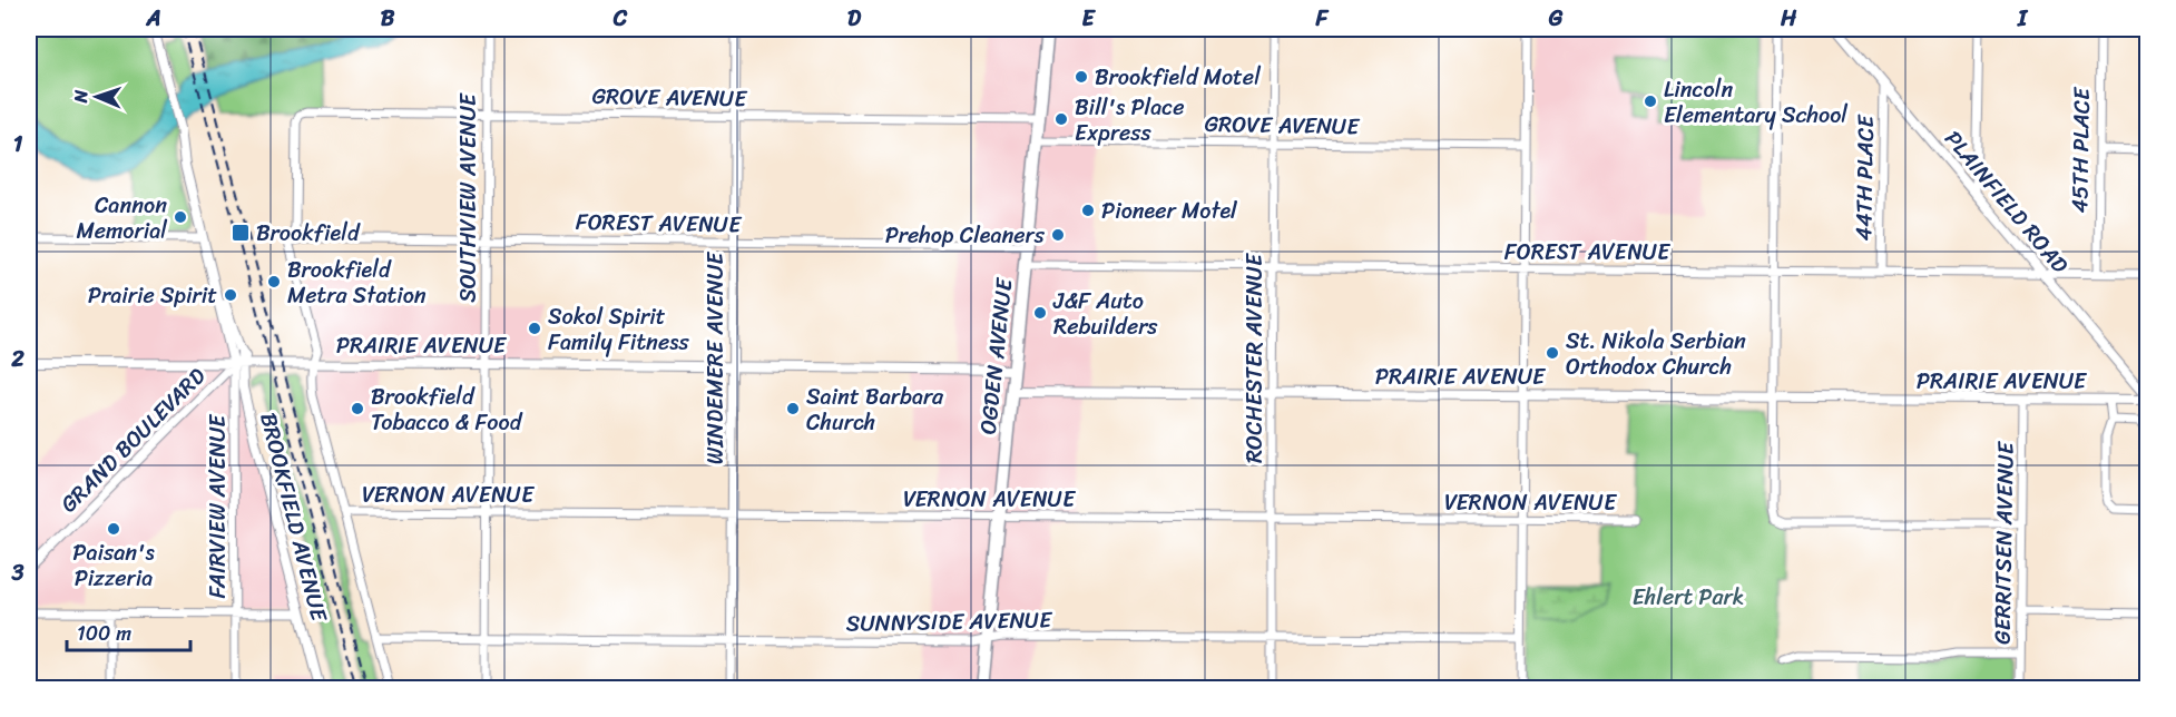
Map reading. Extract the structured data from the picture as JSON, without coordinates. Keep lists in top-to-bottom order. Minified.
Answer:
{"streets":{"main road":["OGDEN AVENUE"],"street":["GROVE AVENUE","45TH PLACE","44TH PLACE","SOUTHVIEW AVENUE","PLAINFIELD ROAD","FOREST AVENUE","PRAIRIE AVENUE","WINDEMERE AVENUE","ROCHESTER AVENUE","GRAND BOULEVARD","VERNON AVENUE","FAIRVIEW AVENUE","BROOKFIELD AVENUE","GERRITSEN AVENUE","SUNNYSIDE AVENUE"]},"crossings":[["GROVE AVENUE","SOUTHVIEW AVENUE"],["GROVE AVENUE","FOREST AVENUE"],["GROVE AVENUE","OGDEN AVENUE"],["GROVE AVENUE","WINDEMERE AVENUE"],["GROVE AVENUE","ROCHESTER AVENUE"],["45TH PLACE","FOREST AVENUE"],["44TH PLACE","PLAINFIELD ROAD"],["44TH PLACE","FOREST AVENUE"],["SOUTHVIEW AVENUE","FOREST AVENUE"],["SOUTHVIEW AVENUE","PRAIRIE AVENUE"],["SOUTHVIEW AVENUE","VERNON AVENUE"],["SOUTHVIEW AVENUE","SUNNYSIDE AVENUE"],["PLAINFIELD ROAD","FOREST AVENUE"],["PLAINFIELD ROAD","PRAIRIE AVENUE"],["FOREST AVENUE","OGDEN AVENUE"],["FOREST AVENUE","WINDEMERE AVENUE"],["FOREST AVENUE","ROCHESTER AVENUE"],["PRAIRIE AVENUE","OGDEN AVENUE"],["PRAIRIE AVENUE","WINDEMERE AVENUE"],["PRAIRIE AVENUE","ROCHESTER AVENUE"],["PRAIRIE AVENUE","GRAND BOULEVARD"],["PRAIRIE AVENUE","FAIRVIEW AVENUE"],["PRAIRIE AVENUE","BROOKFIELD AVENUE"],["PRAIRIE AVENUE","GERRITSEN AVENUE"],["OGDEN AVENUE","VERNON AVENUE"],["OGDEN AVENUE","SUNNYSIDE AVENUE"],["WINDEMERE AVENUE","VERNON AVENUE"],["WINDEMERE AVENUE","SUNNYSIDE AVENUE"],["ROCHESTER AVENUE","VERNON AVENUE"],["ROCHESTER AVENUE","SUNNYSIDE AVENUE"],["GRAND BOULEVARD","FAIRVIEW AVENUE"],["GRAND BOULEVARD","BROOKFIELD AVENUE"],["FAIRVIEW AVENUE","BROOKFIELD AVENUE"]],"parks":["Ehlert Park"],"places":{"other":["Brookfield Motel","Lincoln Elementary School","Bill's Place Express","Pioneer Motel","Cannon Memorial","Prehop Cleaners","Brookfield Metra Station","Prairie Spirit","J&F Auto Rebuilders","Sokol Spirit Family Fitness","St. Nikola Serbian Orthodox Church","Brookfield Tobacco & Food","Saint Barbara Church","Paisan's Pizzeria"],"transit":["Brookfield"]},"scale_bar":"100 m","north":"left","grid":{"columns":["A","B","C","D","E","F","G","H","I"],"rows":["1","2","3"]}}
